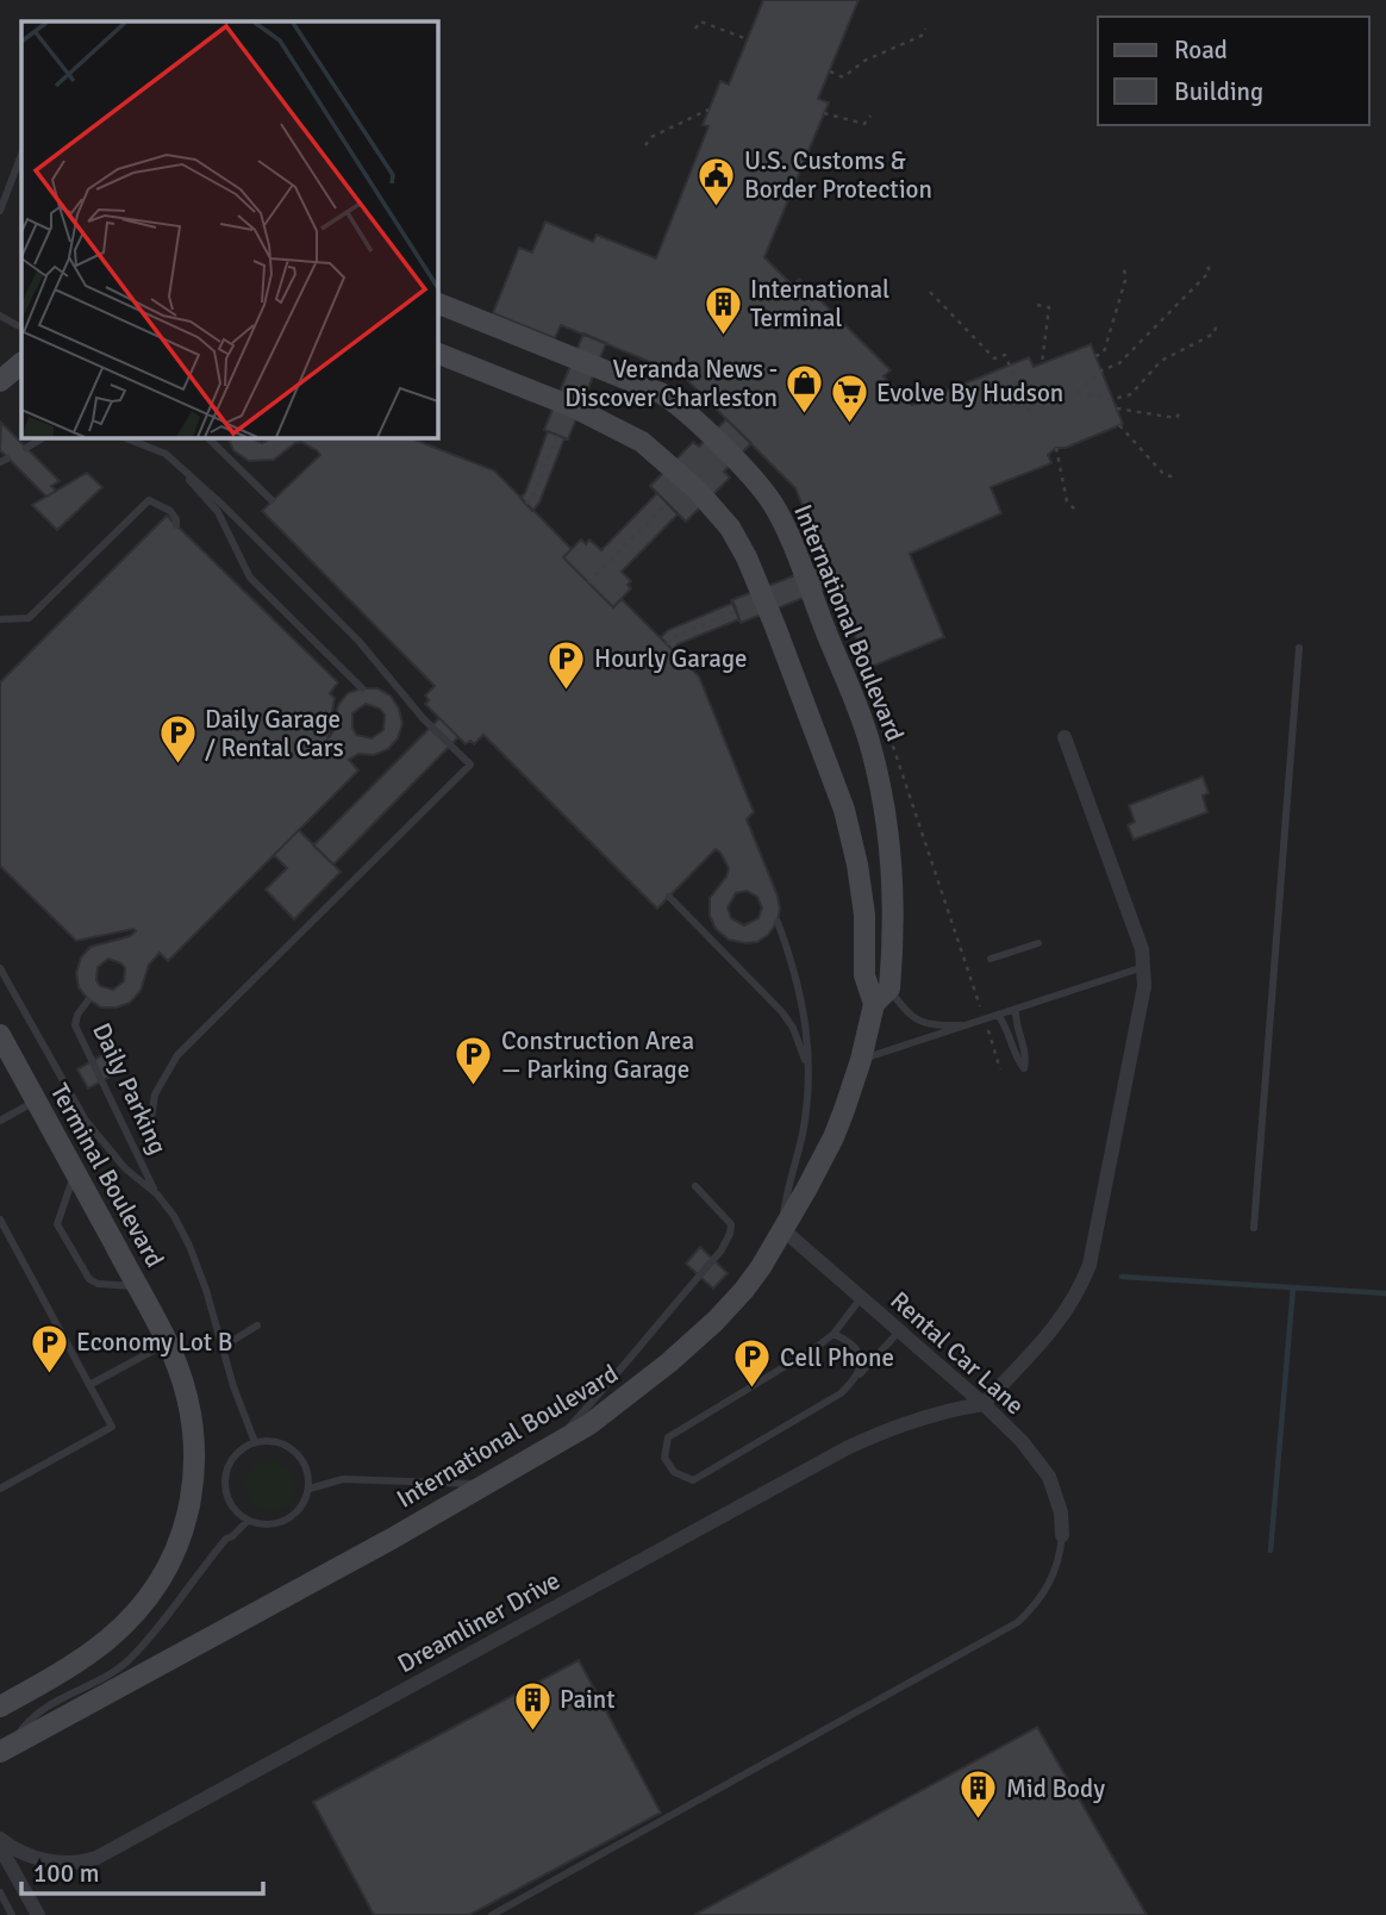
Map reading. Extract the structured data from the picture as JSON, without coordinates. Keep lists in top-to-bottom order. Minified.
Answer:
{"streets":{"main road":["International Boulevard","Terminal Boulevard"],"street":["Rental Car Lane","Dreamliner Drive"],"lane":["Daily Parking"]},"crossings":[["International Boulevard","Rental Car Lane"],["Rental Car Lane","Dreamliner Drive"]],"places":{"public building":["U.S. Customs & Border Protection"],"building":["International Terminal","Paint","Mid Body"],"shop":["Veranda News - Discover Charleston"],"supermarket":["Evolve By Hudson"],"parking":["Hourly Garage","Daily Garage / Rental Cars","Construction Area — Parking Garage","Economy Lot B","Cell Phone"]},"legend":["Road","Building"],"scale_bar":"100 m"}
